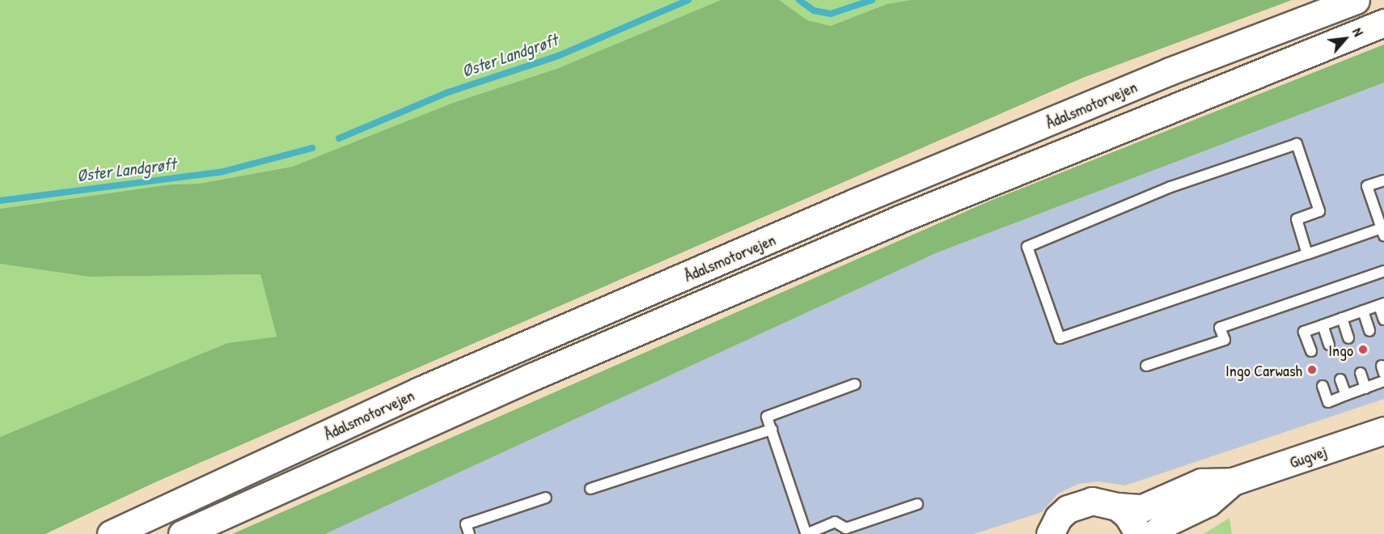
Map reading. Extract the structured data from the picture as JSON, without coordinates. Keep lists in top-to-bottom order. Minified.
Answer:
{"streets":{"main road":["Ådalsmotorvejen","Gugvej"]},"water":["Øster Landgrøft"],"places":["Ingo","Ingo Carwash"],"north":"top right"}
